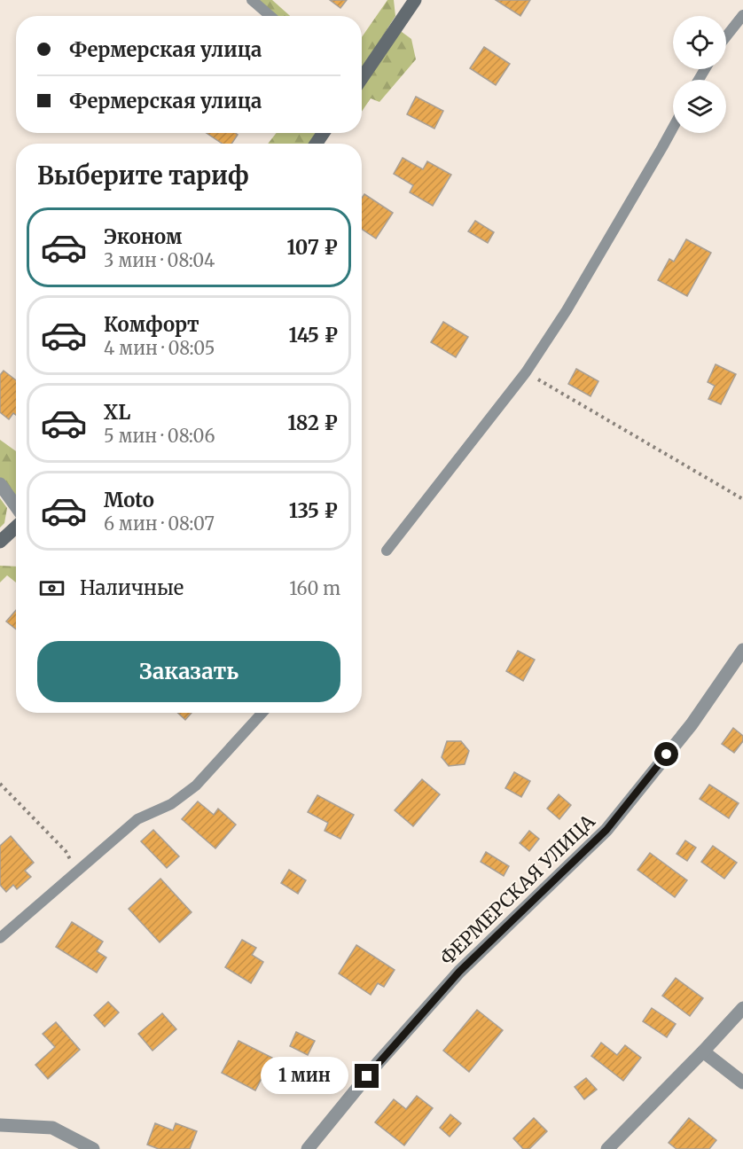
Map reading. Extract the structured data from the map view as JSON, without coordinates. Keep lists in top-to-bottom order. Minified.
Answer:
{"streets":{"street":["ФЕРМЕРСКАЯ УЛИЦА"]},"page":{"banner":["Фермерская улица","Фермерская улица"],"heading":"Выберите тариф","list":[{"name":"Эконом","note":"3 мин · 08:04","value":"107 ₽"},{"name":"Комфорт","note":"4 мин · 08:05","value":"145 ₽"},{"name":"XL","note":"5 мин · 08:06","value":"182 ₽"},{"name":"Moto","note":"6 мин · 08:07","value":"135 ₽"}],"pay":["Наличные","160 m"],"buttons":"Заказать","bubble":"1 мин"}}
